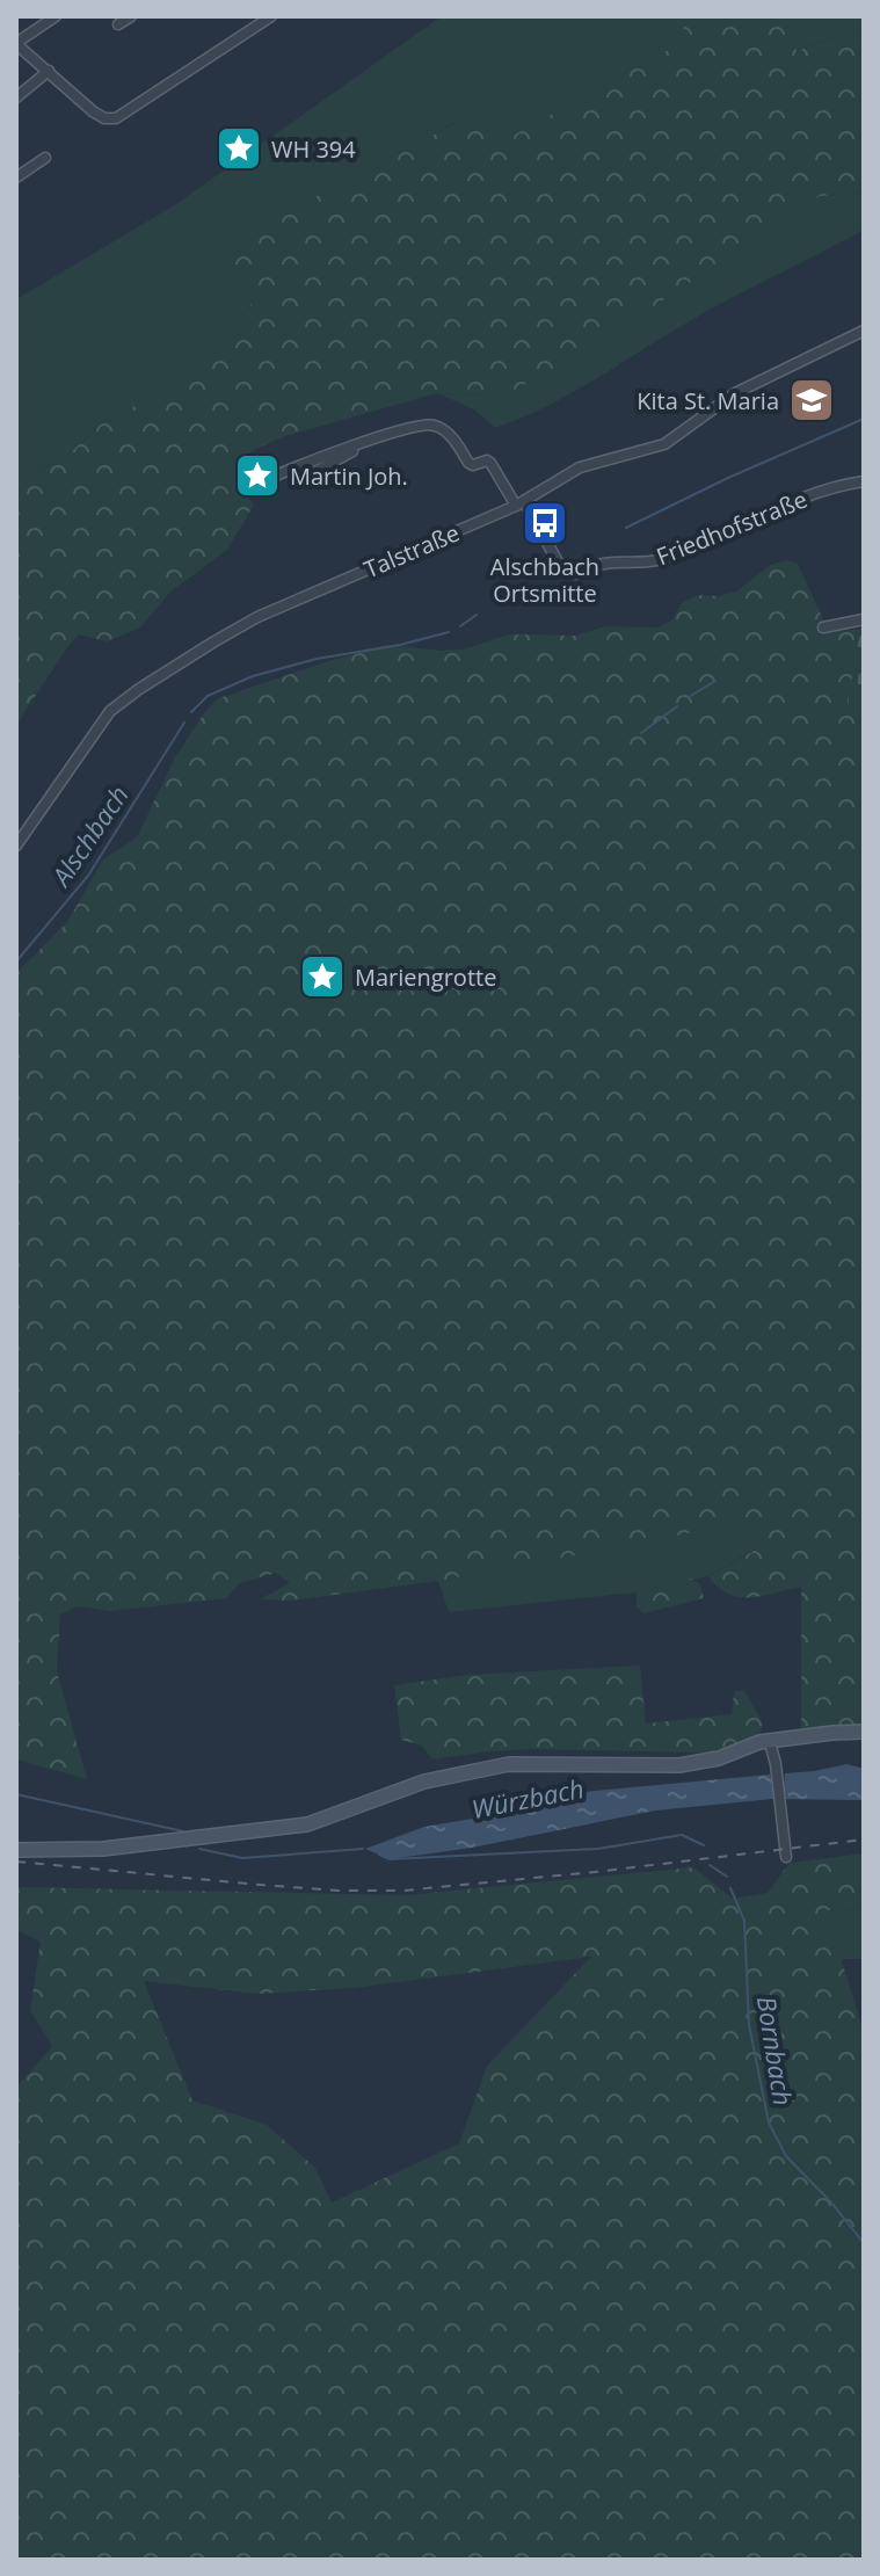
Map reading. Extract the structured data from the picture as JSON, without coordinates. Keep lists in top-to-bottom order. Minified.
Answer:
{"streets":{"street":["Friedhofstraße","Talstraße"]},"crossings":[["Friedhofstraße","Talstraße"]],"water":["Alschbach","Würzbach","Bornbach"],"places":{"place":["WH 394","Martin Joh.","Mariengrotte"],"school or university":["Kita St. Maria"],"bus stop":["Alschbach Ortsmitte"]}}
